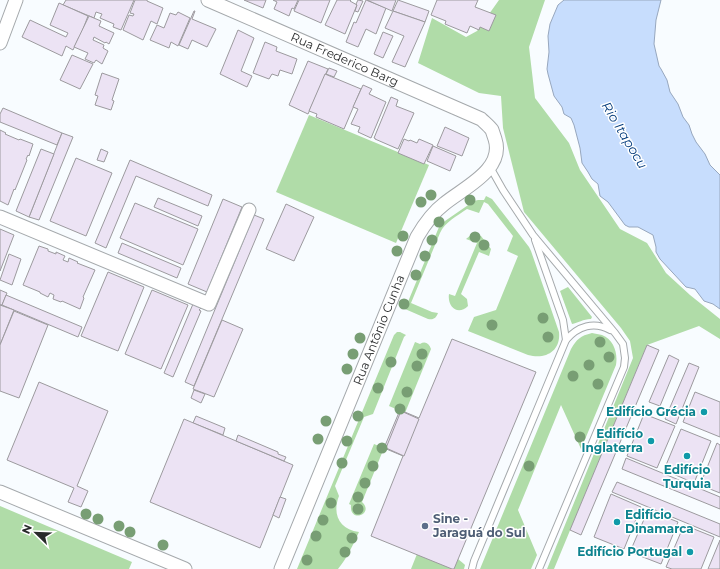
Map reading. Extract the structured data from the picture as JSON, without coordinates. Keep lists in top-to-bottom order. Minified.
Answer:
{"streets":{"street":["Rua Frederico Barg","Rua Antônio Cunha"]},"crossings":[["Rua Frederico Barg","Rua Antônio Cunha"]],"water":["Rio Itapocu"],"places":["Edifício Grécia","Edifício Inglaterra","Edifício Turquia","Edifício Dinamarca","Sine - Jaraguá do Sul","Edifício Portugal"],"north":"top left"}
